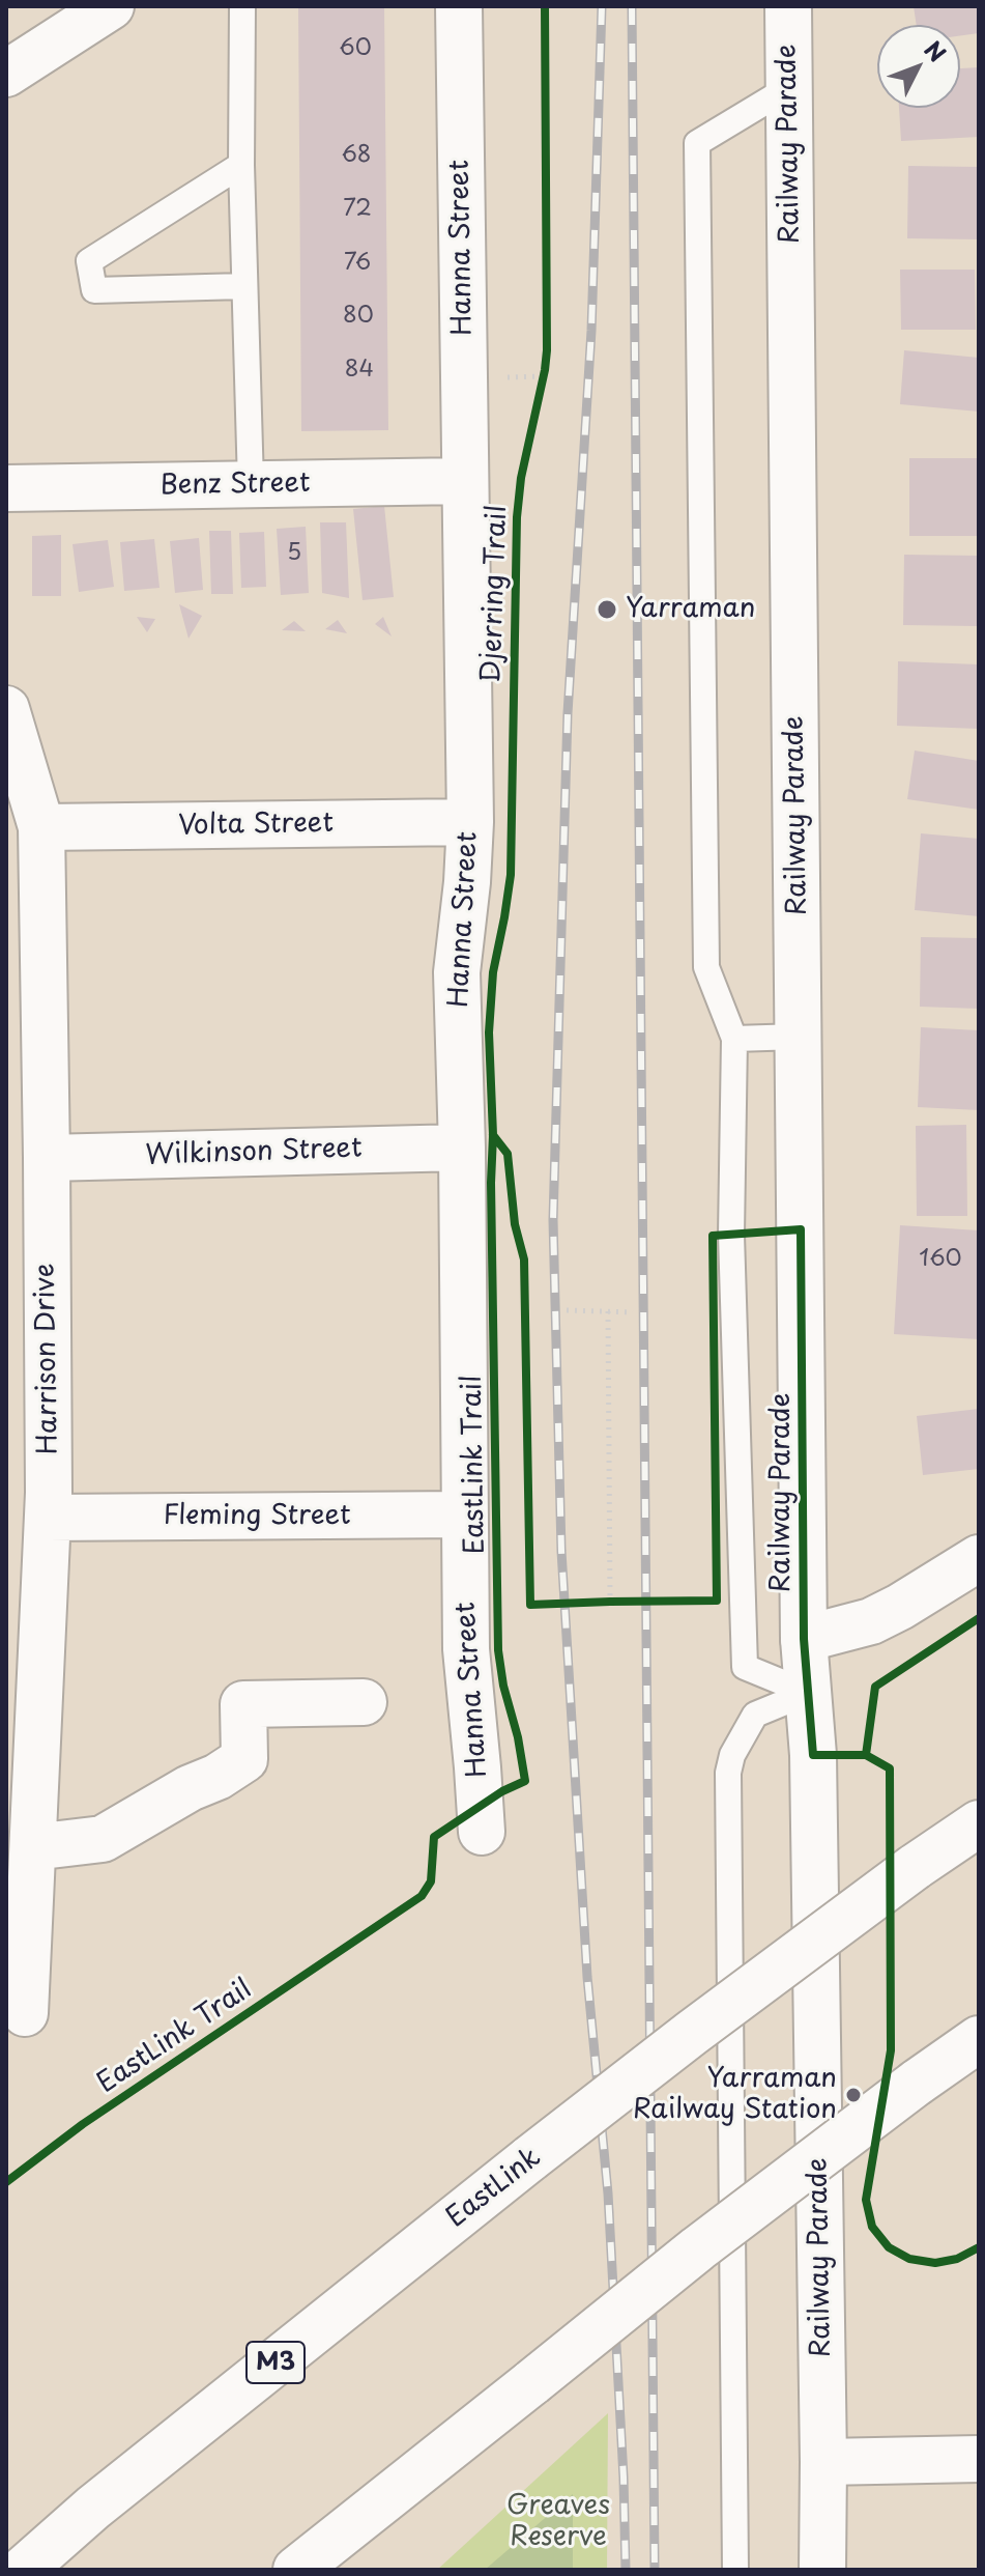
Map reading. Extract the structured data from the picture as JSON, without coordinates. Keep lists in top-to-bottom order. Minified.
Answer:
{"streets":{"main road":["Railway Parade","Hanna Street","Benz Street","Volta Street","Wilkinson Street","Harrison Drive","Fleming Street","EastLink","M3"],"path":["EastLink Trail"],"cycle path":["Djerring Trail"]},"crossings":[["Hanna Street","Benz Street"],["Hanna Street","Volta Street"],["Hanna Street","Wilkinson Street"],["Hanna Street","Fleming Street"],["Volta Street","Harrison Drive"],["Wilkinson Street","Harrison Drive"],["Harrison Drive","Fleming Street"]],"parks":["Greaves Reserve"],"places":["Yarraman","Yarraman Railway Station"],"house_numbers":["60","68","72","76","80","84","5","160"],"north":"top right"}
